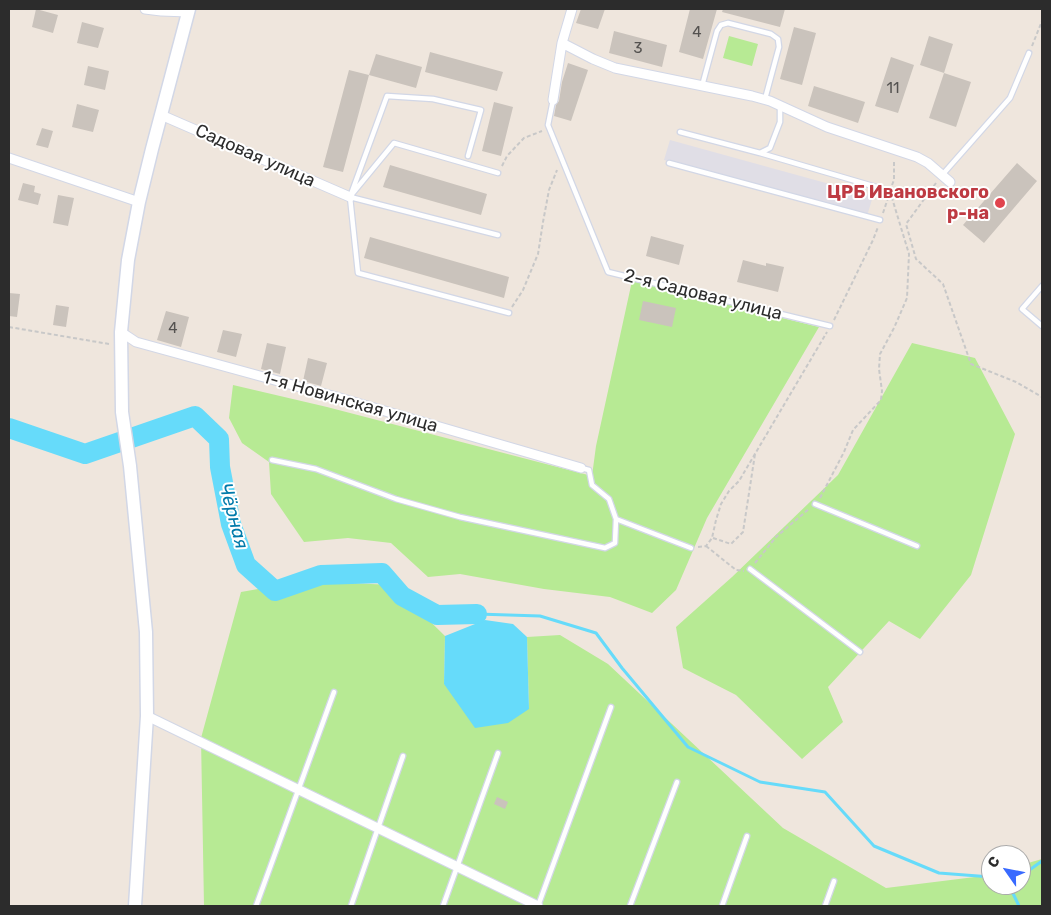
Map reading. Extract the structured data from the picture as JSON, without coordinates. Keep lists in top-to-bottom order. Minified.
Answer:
{"streets":{"street":["Садовая улица","1-я Новинская улица"],"lane":["2-я Садовая улица"]},"water":["Чёрная"],"places":["ЦРБ Ивановского р-на"],"house_numbers":["4","3","11","4"],"north":"top left"}
